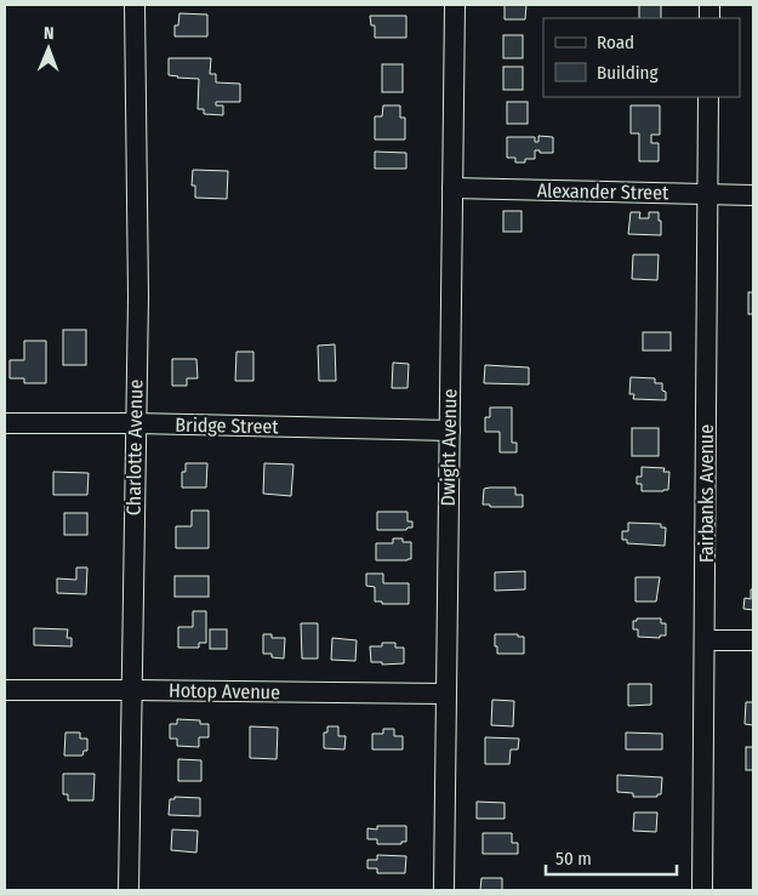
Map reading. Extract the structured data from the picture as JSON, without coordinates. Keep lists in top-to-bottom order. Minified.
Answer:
{"streets":{"street":["Alexander Street","Bridge Street","Charlotte Avenue","Dwight Avenue","Fairbanks Avenue","Hotop Avenue"]},"crossings":[["Alexander Street","Dwight Avenue"],["Alexander Street","Fairbanks Avenue"],["Bridge Street","Charlotte Avenue"],["Bridge Street","Dwight Avenue"],["Charlotte Avenue","Hotop Avenue"],["Dwight Avenue","Hotop Avenue"]],"legend":["Road","Building"],"scale_bar":"50 m","north":"top"}
